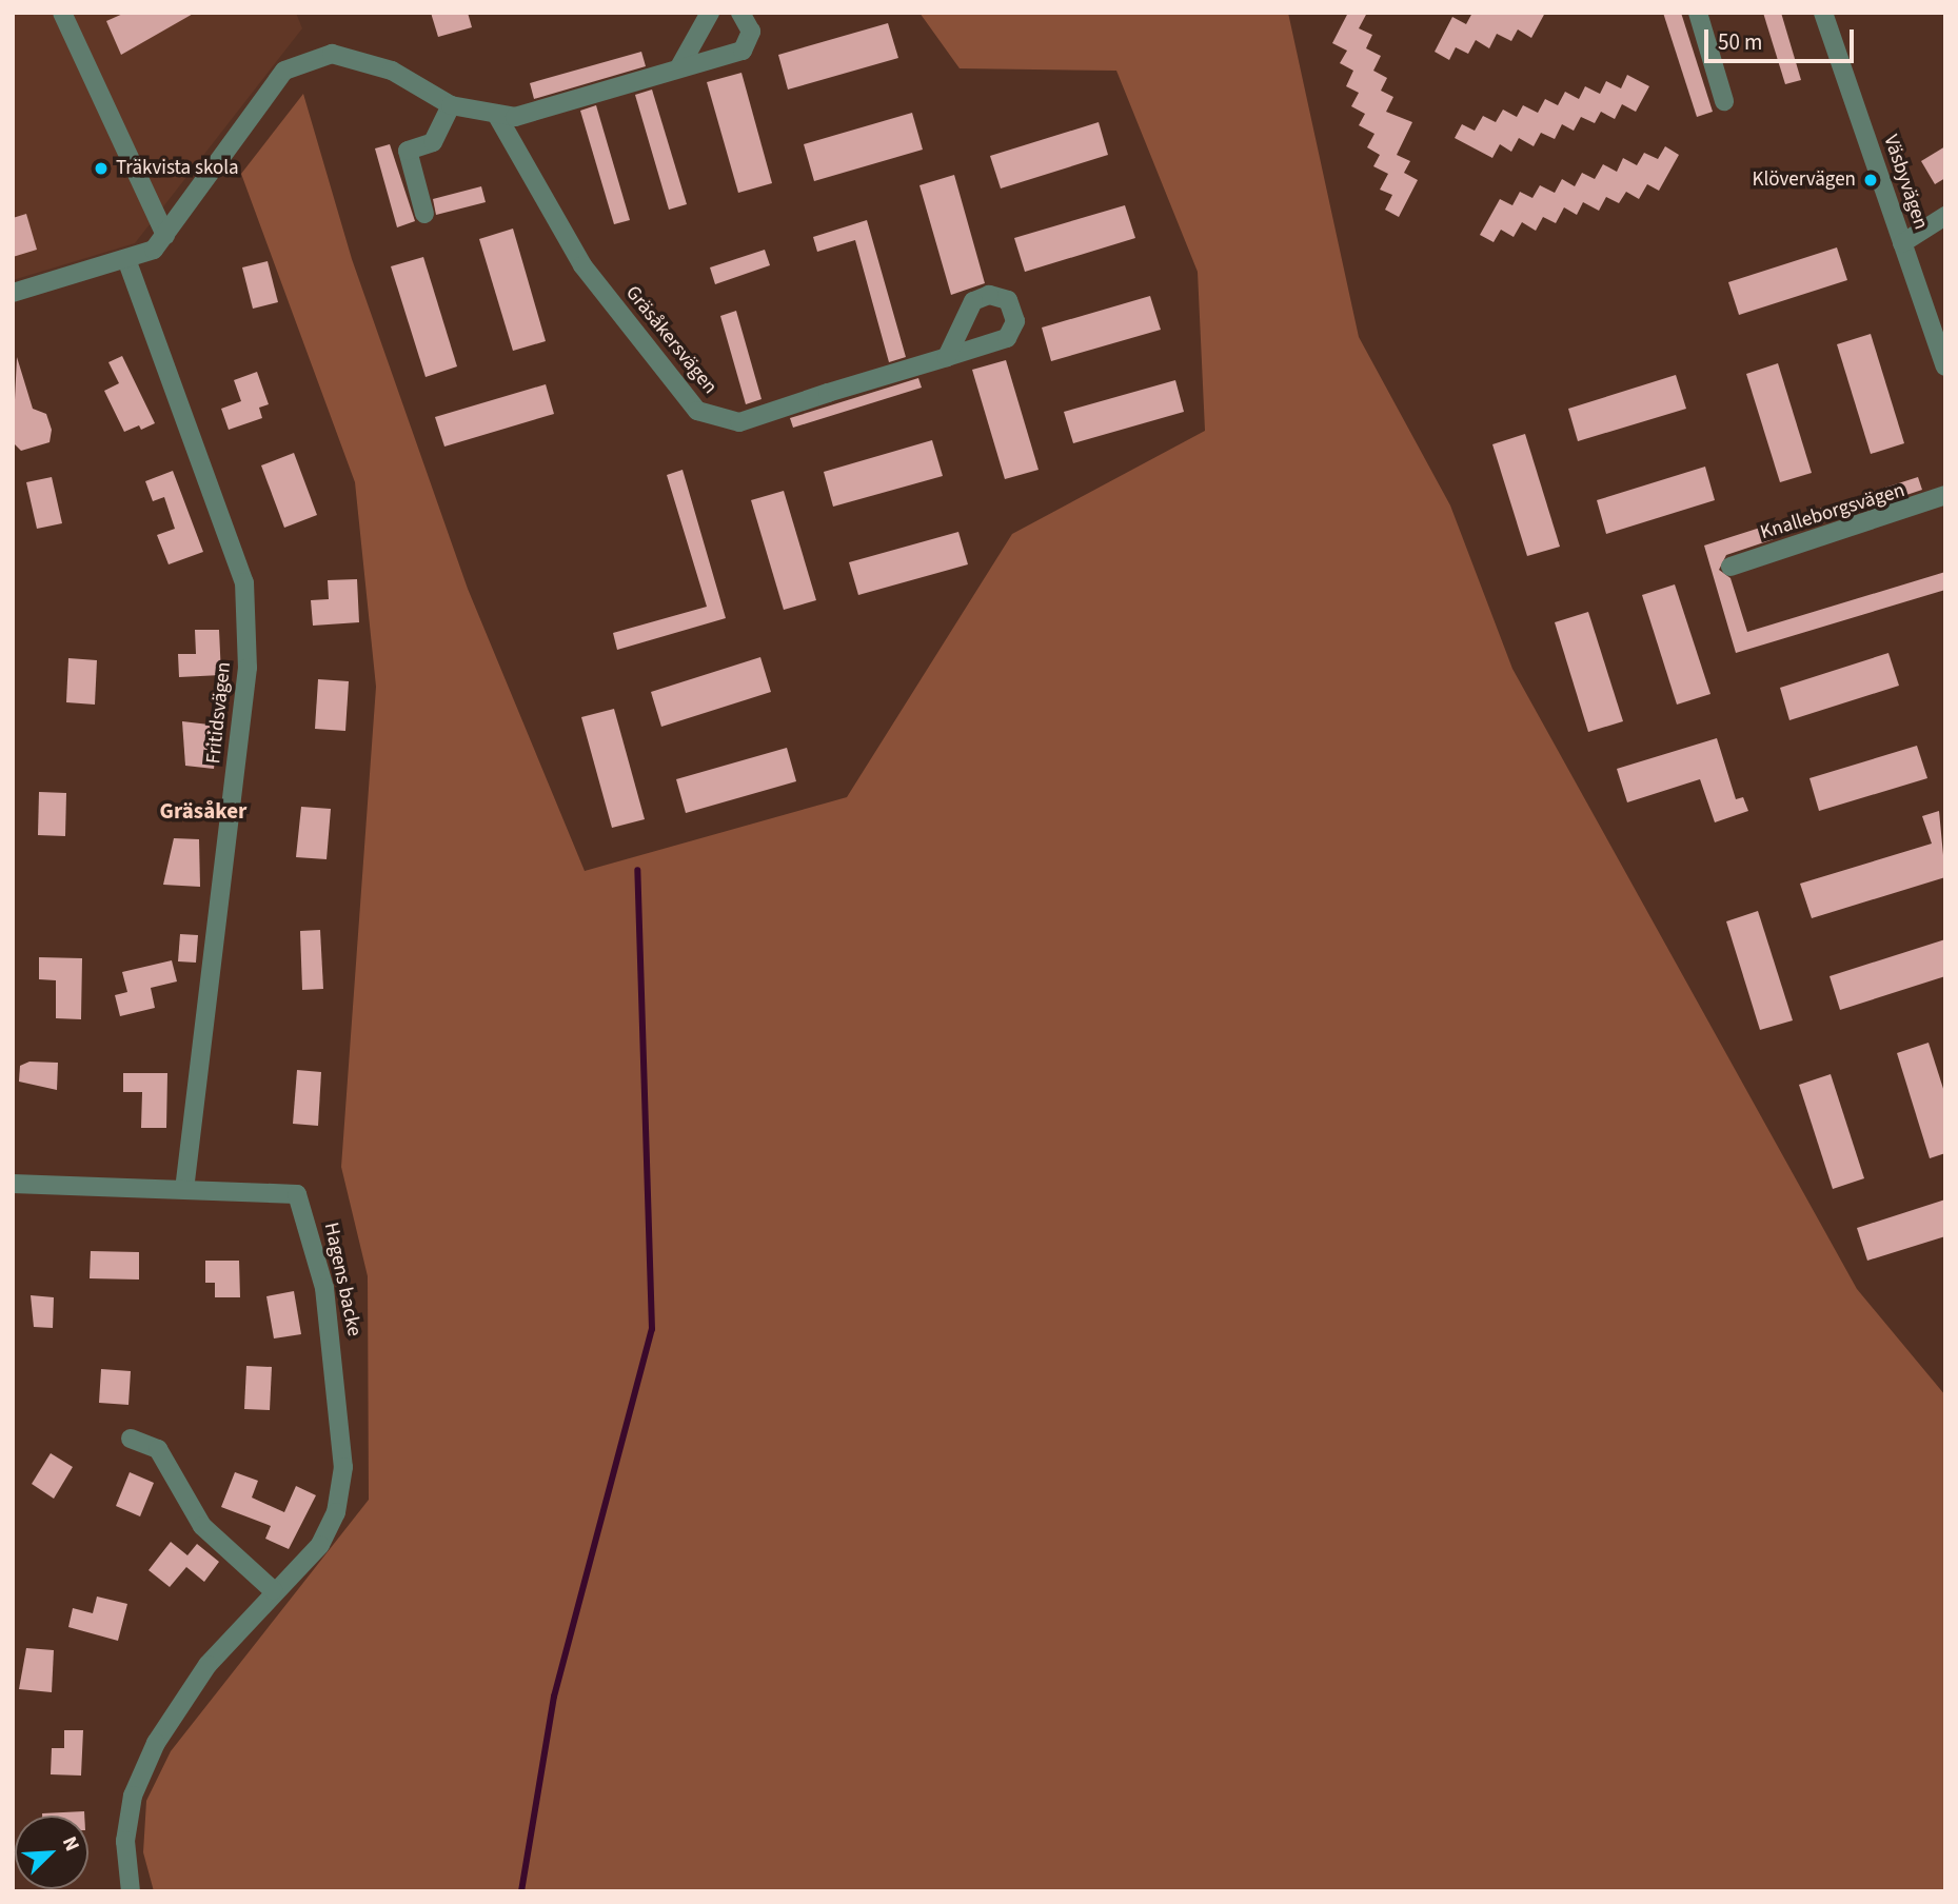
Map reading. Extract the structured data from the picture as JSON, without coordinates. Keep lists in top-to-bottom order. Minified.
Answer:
{"streets":{"street":["Väsbyvägen","Gräsåkersvägen","Knalleborgsvägen","Fritidsvägen","Hagens backe"]},"crossings":[["Fritidsvägen","Hagens backe"]],"districts":["Gräsåker"],"places":["Träkvista skola","Klövervägen"],"scale_bar":"50 m","north":"top right"}
